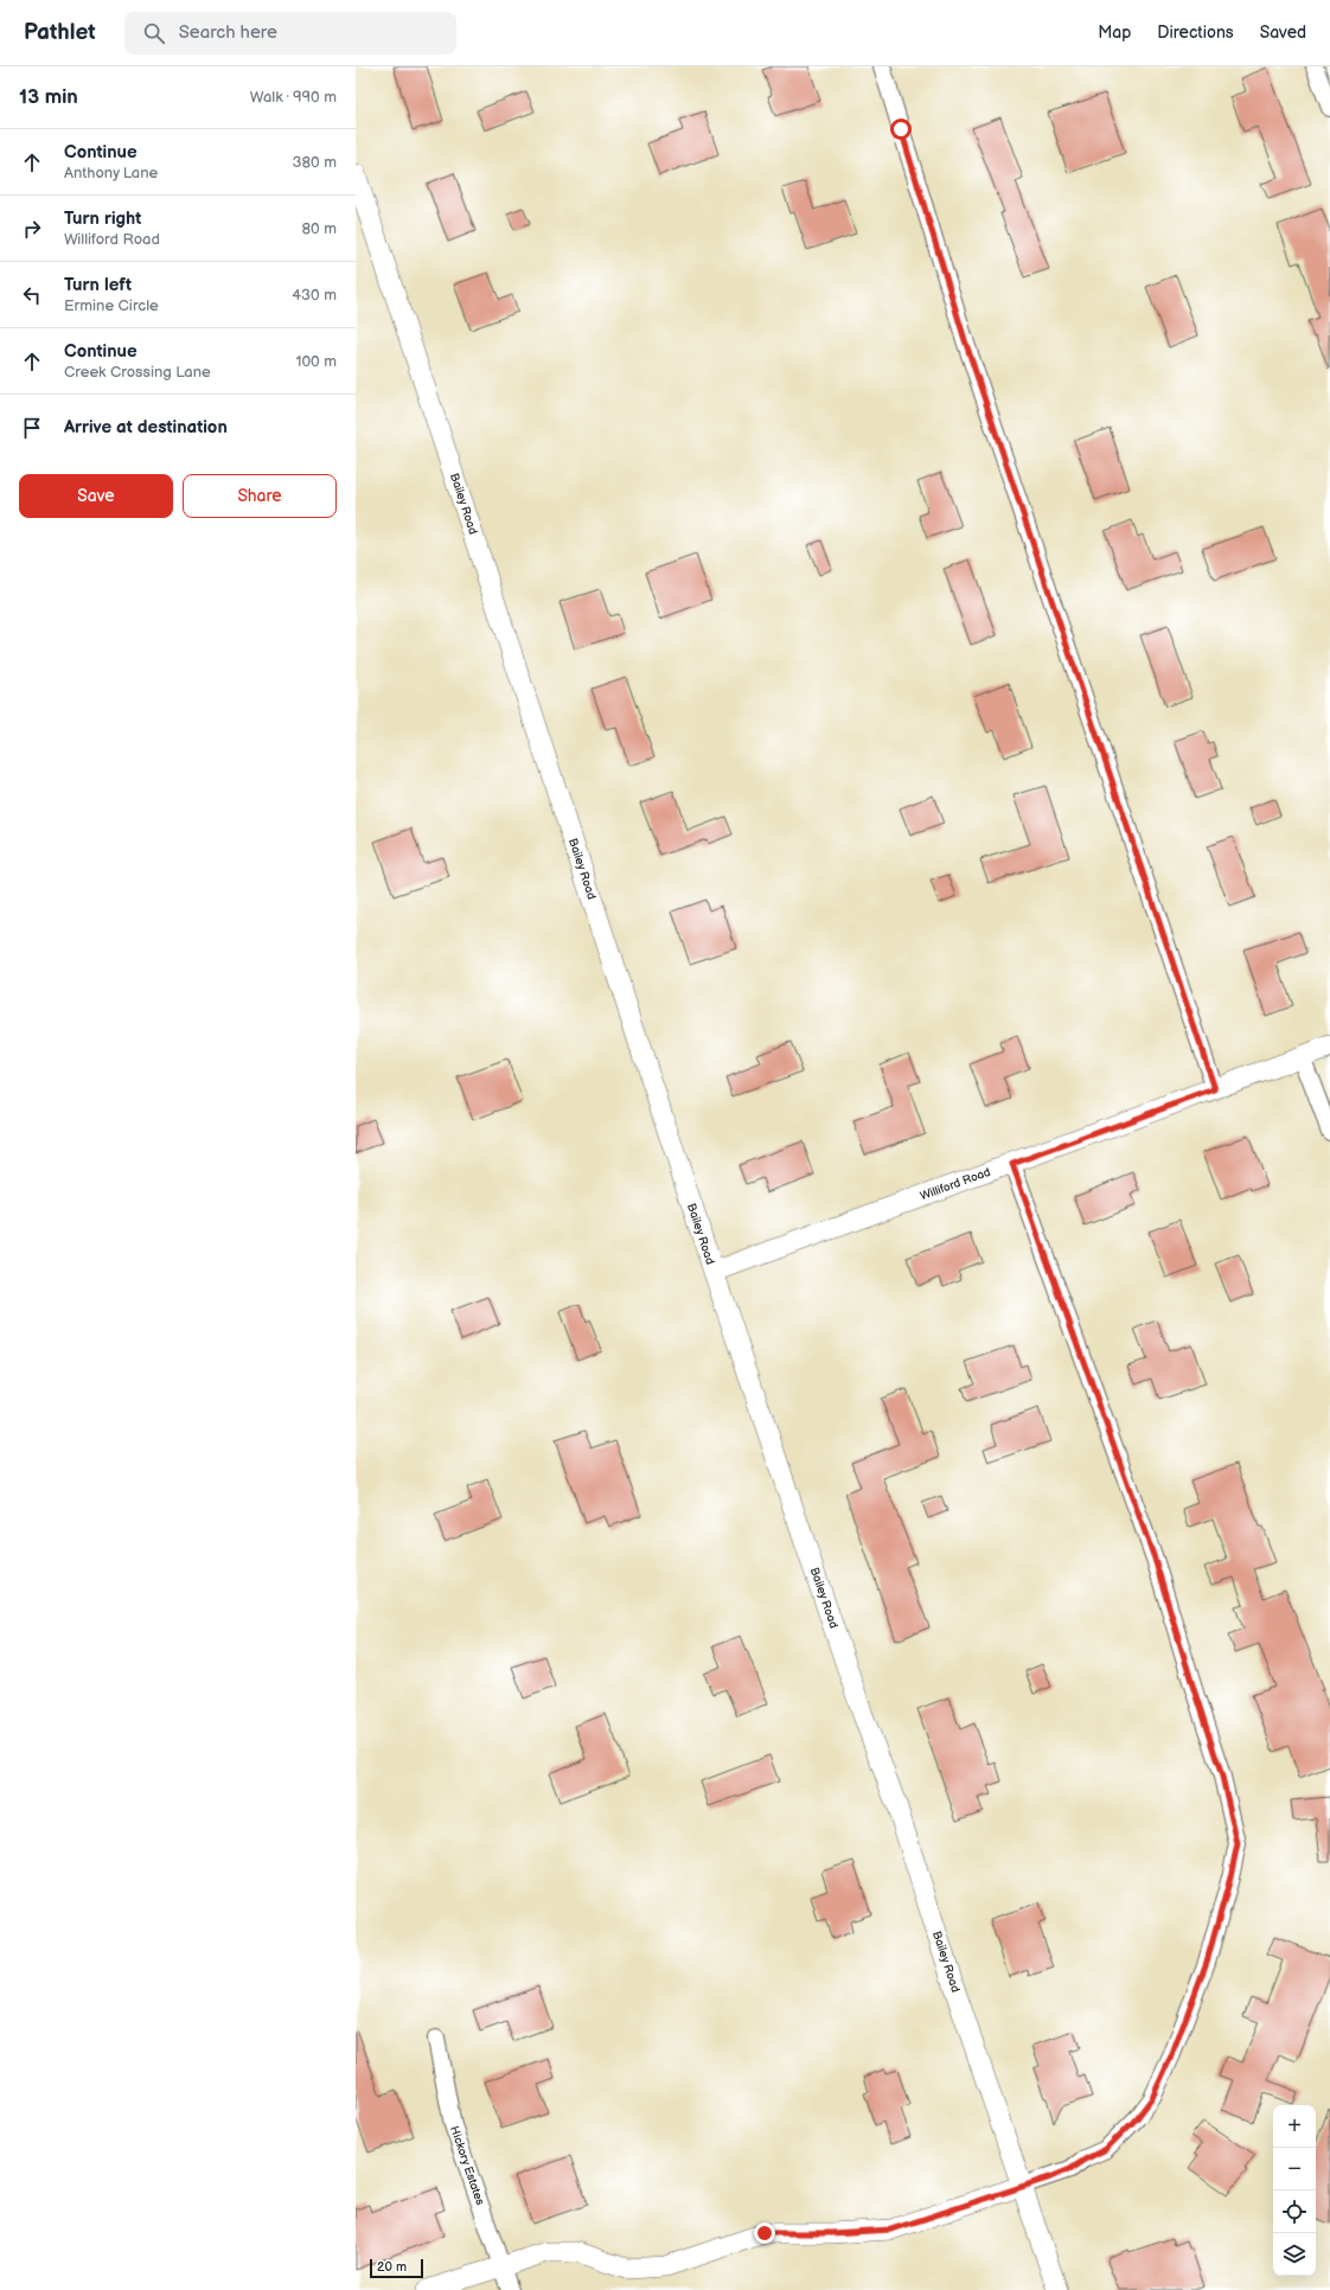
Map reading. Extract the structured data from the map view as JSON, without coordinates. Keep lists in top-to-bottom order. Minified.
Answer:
{"streets":{"street":["Bailey Road","Williford Road","Hickory Estates"]},"crossings":[["Bailey Road","Williford Road"]],"scale_bar":"20 m","page":{"header":"Pathlet","search":"Search here","nav":["Map","Directions","Saved"],"heading":["13 min","Walk · 990 m"],"list":[["Continue","Anthony Lane","380 m"],["Turn right","Williford Road","80 m"],["Turn left","Ermine Circle","430 m"],["Continue","Creek Crossing Lane","100 m"],"Arrive at destination"],"buttons":["Save","Share"],"map_buttons":["+","−"],"scale":"20 m"}}
